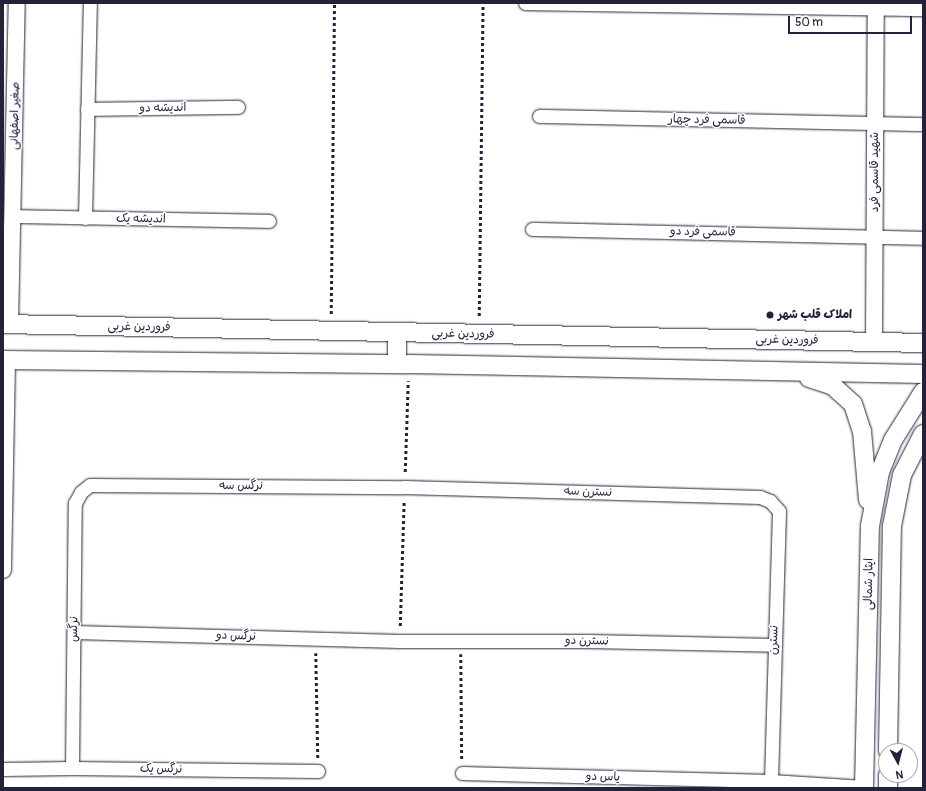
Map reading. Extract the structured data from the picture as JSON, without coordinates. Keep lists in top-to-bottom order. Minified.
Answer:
{"streets":{"main road":["فروردین غربی","ایثار شمالی"],"street":["اندیشه دو","صغیر اصفهانی","قاسمی فرد چهار","شهید قاسمی فرد","اندیشه یک","قاسمی فرد دو","نرگس سه","نسترن سه","نرگس","نرگس دو","نسترن","نسترن دو","نرگس یک","یاس دو"]},"crossings":[["صغیر اصفهانی","اندیشه یک"],["صغیر اصفهانی","فروردین غربی"],["قاسمی فرد چهار","شهید قاسمی فرد"],["شهید قاسمی فرد","قاسمی فرد دو"],["شهید قاسمی فرد","فروردین غربی"],["نرگس سه","نسترن سه"],["نرگس سه","نرگس"],["نسترن سه","نسترن"],["ایثار شمالی","یاس دو"],["نرگس","نرگس دو"],["نرگس","نرگس یک"],["نرگس دو","نسترن دو"],["نسترن","نسترن دو"],["نسترن","یاس دو"]],"places":["املاک قلب شهر"],"scale_bar":"50 m","north":"bottom"}
